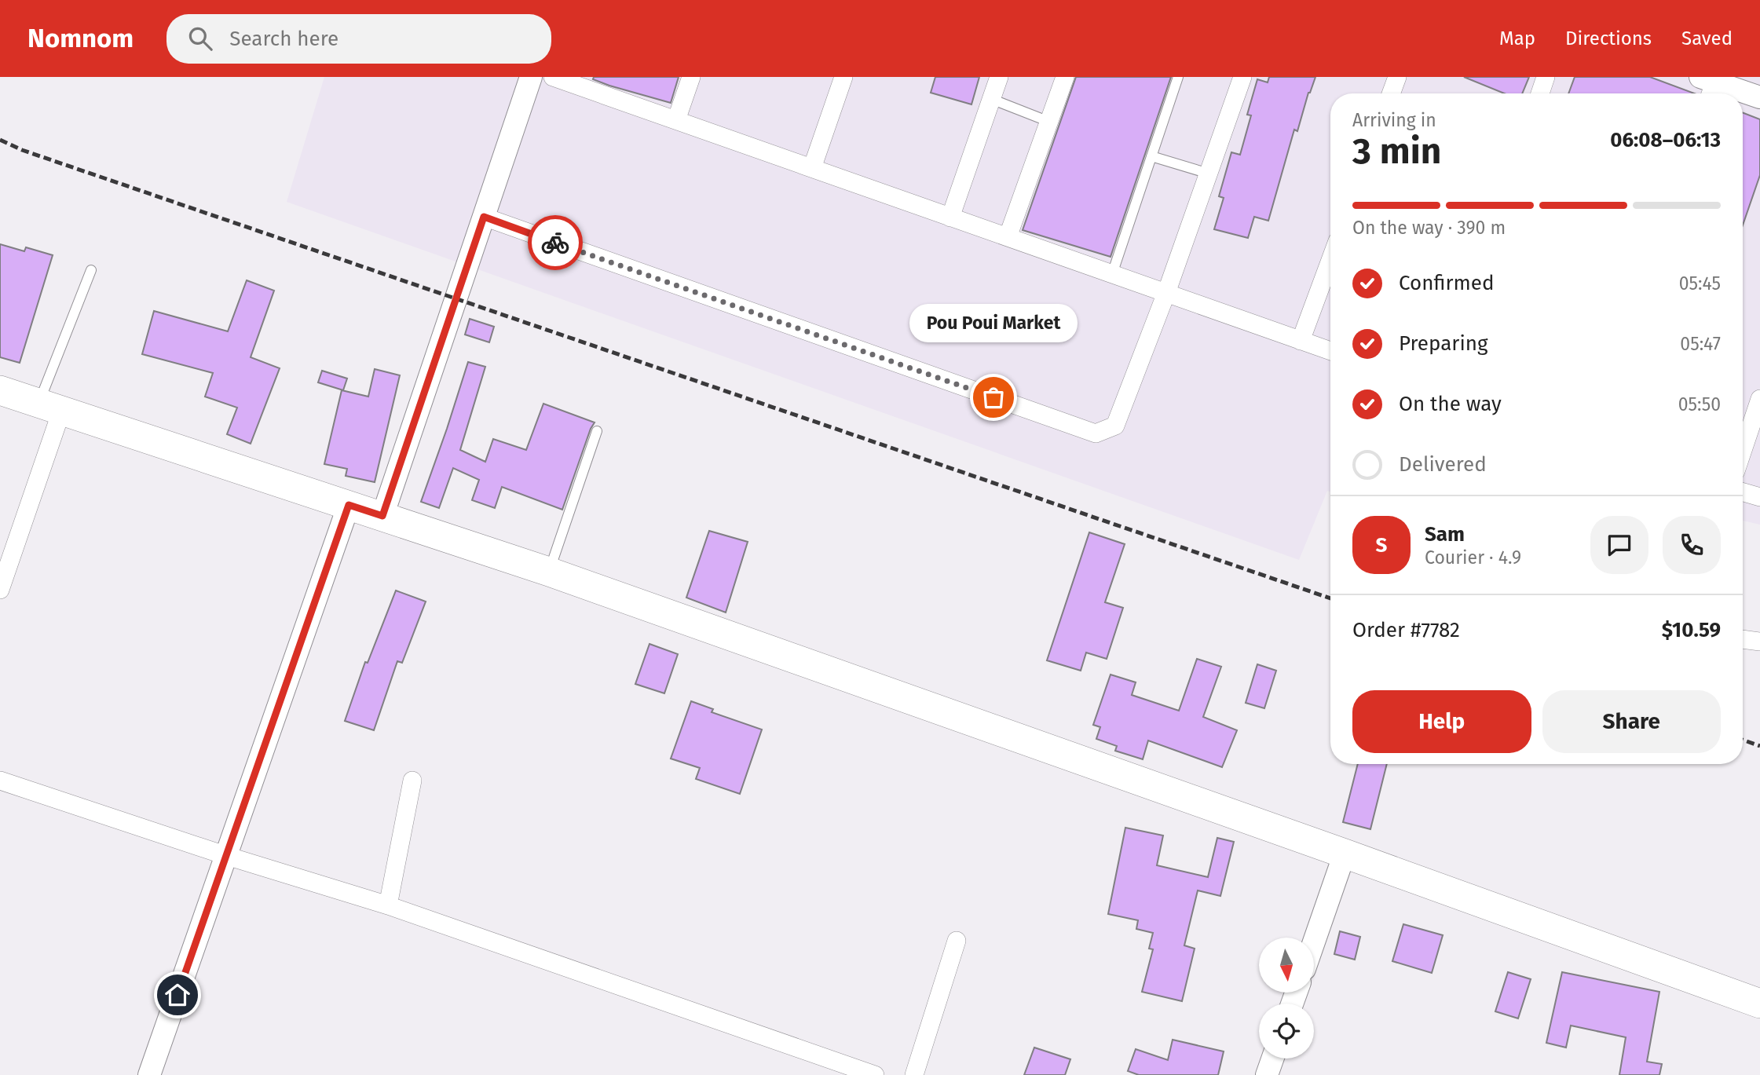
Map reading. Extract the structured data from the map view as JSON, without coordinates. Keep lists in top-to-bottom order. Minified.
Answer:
{"places":["Pou Poui Market"],"north":"bottom","page":{"header":"Nomnom","search":"Search here","nav":["Map","Directions","Saved"],"heading":["3 min","Arriving in","06:08–06:13"],"panel":["Sam","Courier · 4.9","Order #7782","$10.59"],"bar":"On the way · 390 m","list":[["Confirmed","05:45"],["Preparing","05:47"],["On the way","05:50"],"Delivered"],"bubble":"Pou Poui Market","round":"S","buttons":["Help","Share"]}}
